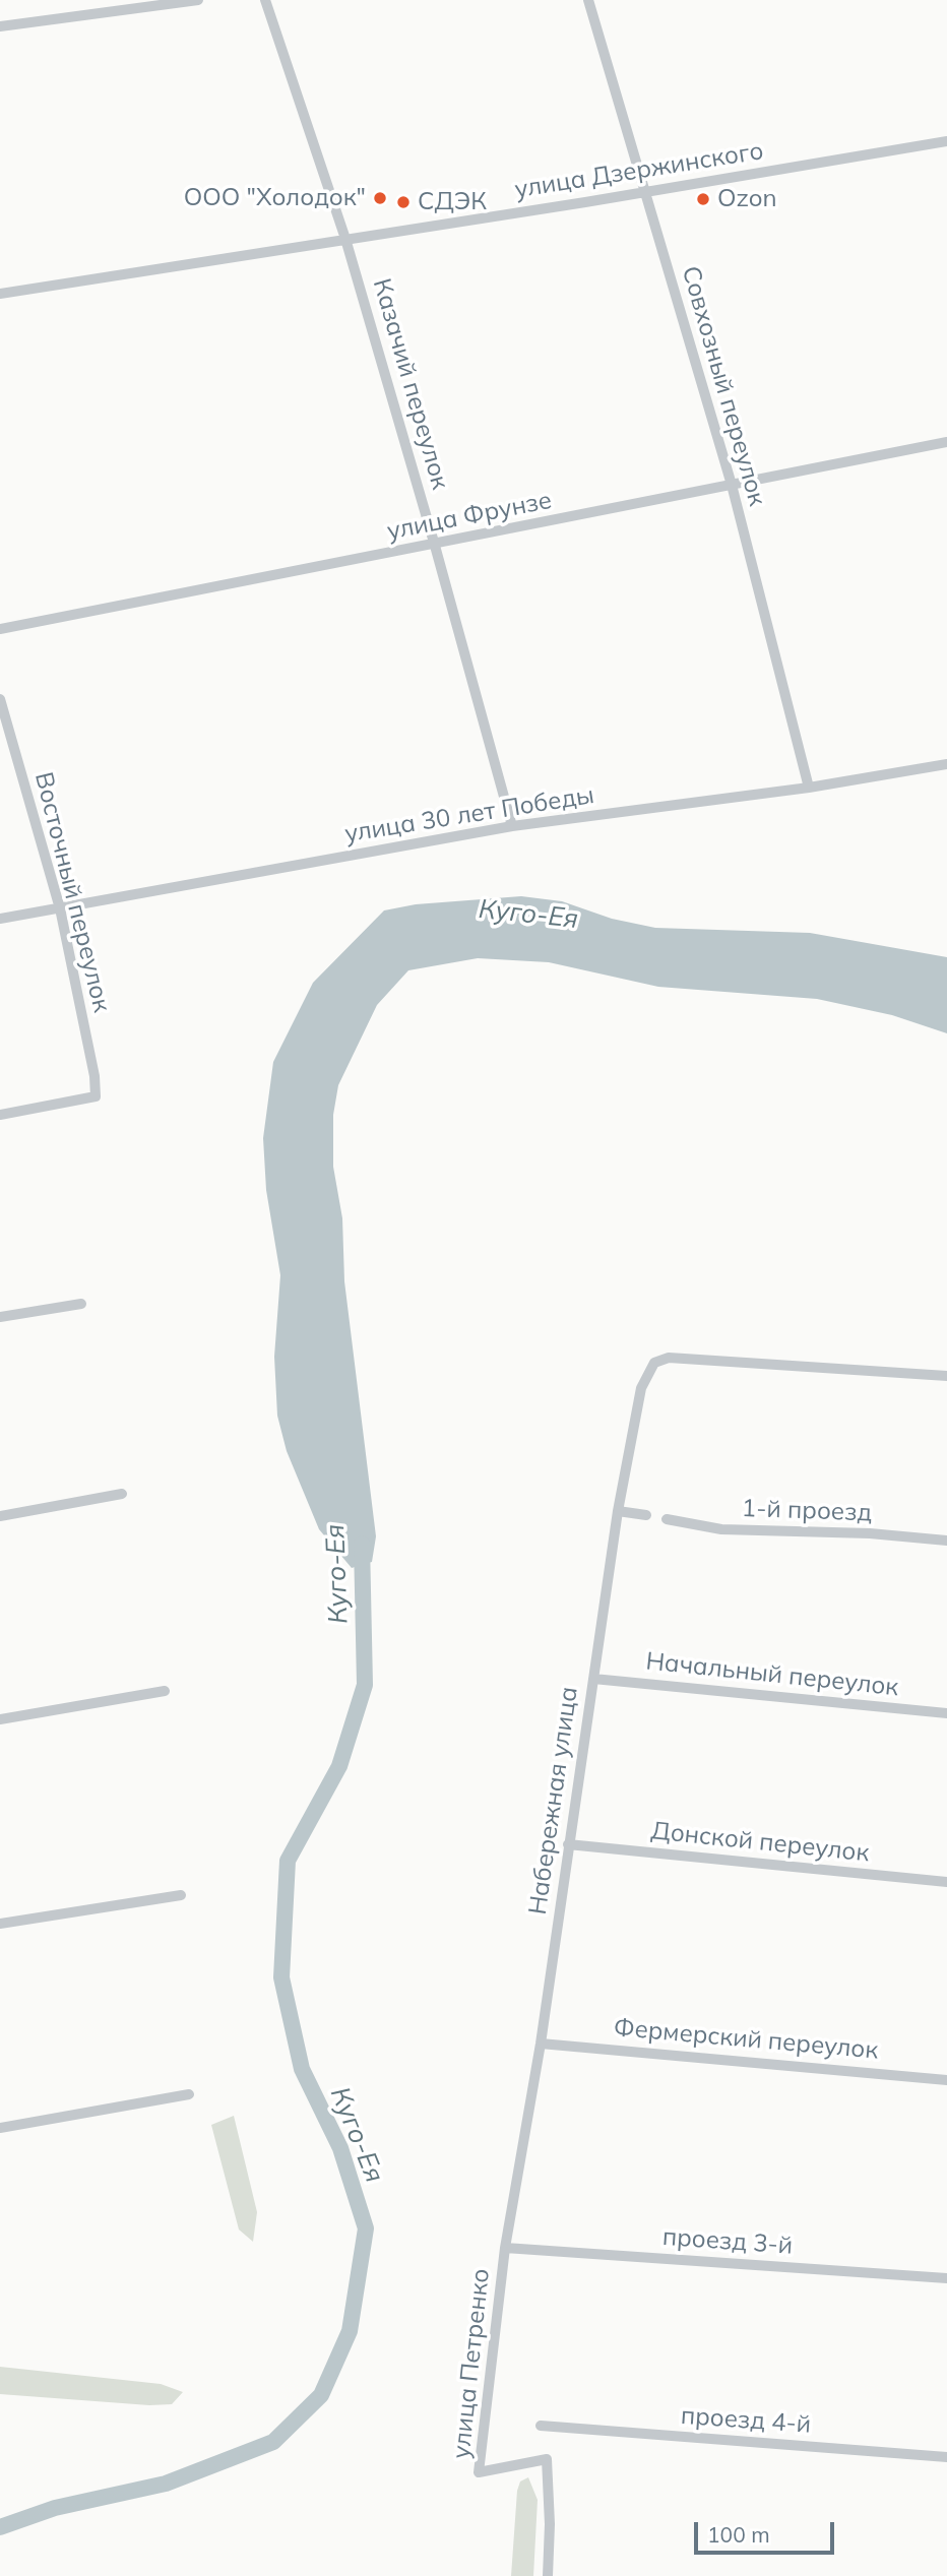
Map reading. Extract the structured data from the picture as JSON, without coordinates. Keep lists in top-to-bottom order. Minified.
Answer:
{"streets":{"street":["улица Дзержинского","Казачий переулок","Совхозный переулок","улица Фрунзе","улица 30 лет Победы","Восточный переулок","1-й проезд","Начальный переулок","Набережная улица","Донской переулок","Фермерский переулок","проезд 3-й","улица Петренко","проезд 4-й"]},"crossings":[["улица Дзержинского","Казачий переулок"],["улица Дзержинского","Совхозный переулок"],["Казачий переулок","улица Фрунзе"],["Казачий переулок","улица 30 лет Победы"],["Совхозный переулок","улица Фрунзе"],["Совхозный переулок","улица 30 лет Победы"],["улица 30 лет Победы","Восточный переулок"],["Начальный переулок","Набережная улица"],["Набережная улица","Донской переулок"],["Набережная улица","Фермерский переулок"],["Набережная улица","проезд 3-й"],["Набережная улица","улица Петренко"],["проезд 3-й","улица Петренко"]],"water":["Куго-Ея"],"places":["ООО \"Холодок\"","Ozon","СДЭК"],"scale_bar":"100 m"}
